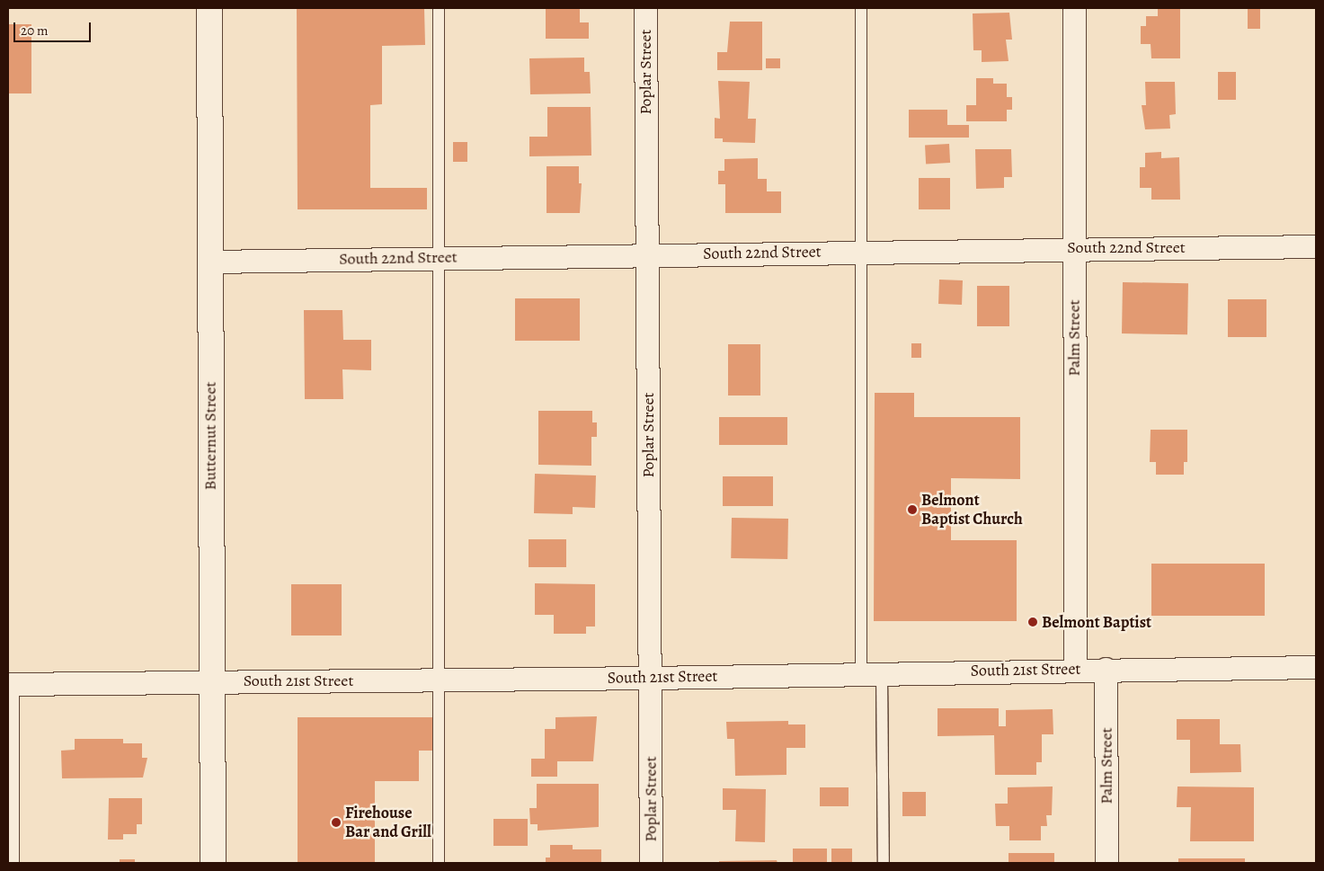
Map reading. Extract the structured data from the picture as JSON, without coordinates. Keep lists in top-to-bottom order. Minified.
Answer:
{"streets":{"street":["Poplar Street","South 22nd Street","Palm Street","Butternut Street","South 21st Street"]},"crossings":[["Poplar Street","South 22nd Street"],["Poplar Street","South 21st Street"],["South 22nd Street","Palm Street"],["South 22nd Street","Butternut Street"],["Palm Street","South 21st Street"],["Butternut Street","South 21st Street"]],"places":["Belmont Baptist Church","Belmont Baptist","Firehouse Bar and Grill"],"scale_bar":"20 m"}
